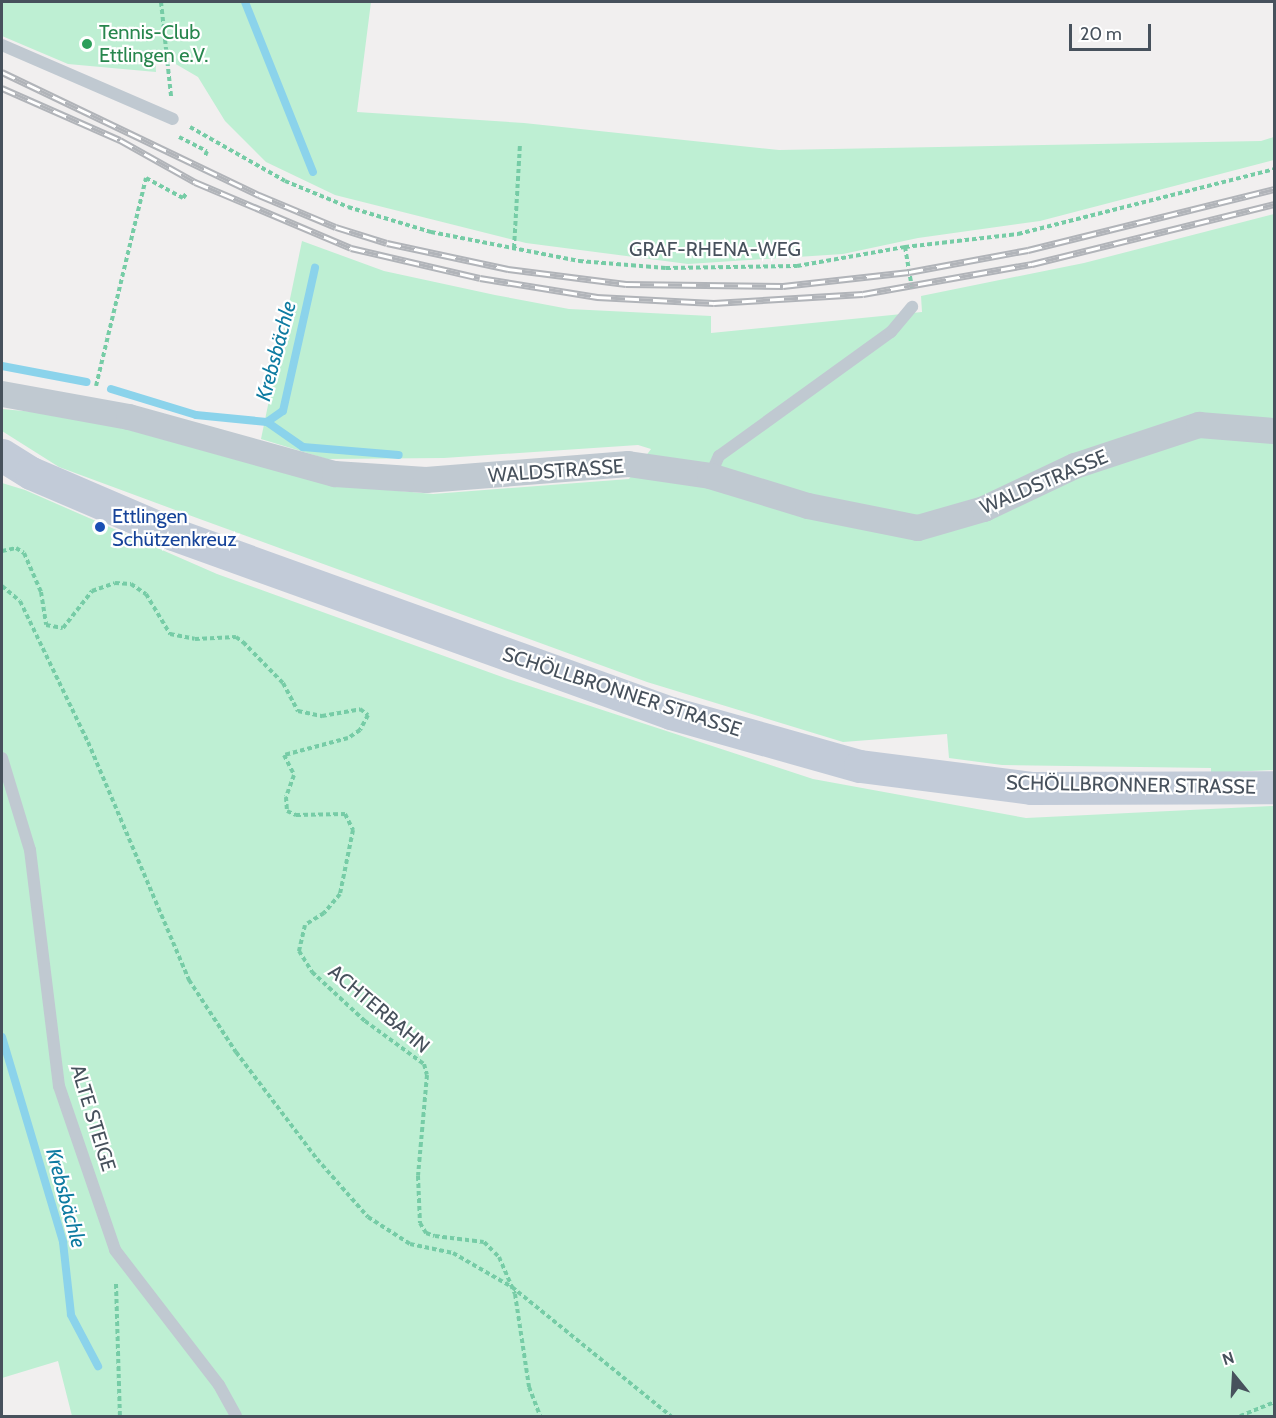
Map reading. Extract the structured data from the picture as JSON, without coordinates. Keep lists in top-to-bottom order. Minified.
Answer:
{"streets":{"main road":["SCHÖLLBRONNER STRASSE"],"street":["WALDSTRASSE"],"lane":["ALTE STEIGE"],"path":["GRAF-RHENA-WEG","ACHTERBAHN"]},"water":["Krebsbächle"],"places":["Tennis-Club Ettlingen e.V.","Ettlingen Schützenkreuz"],"scale_bar":"20 m","north":"top"}
